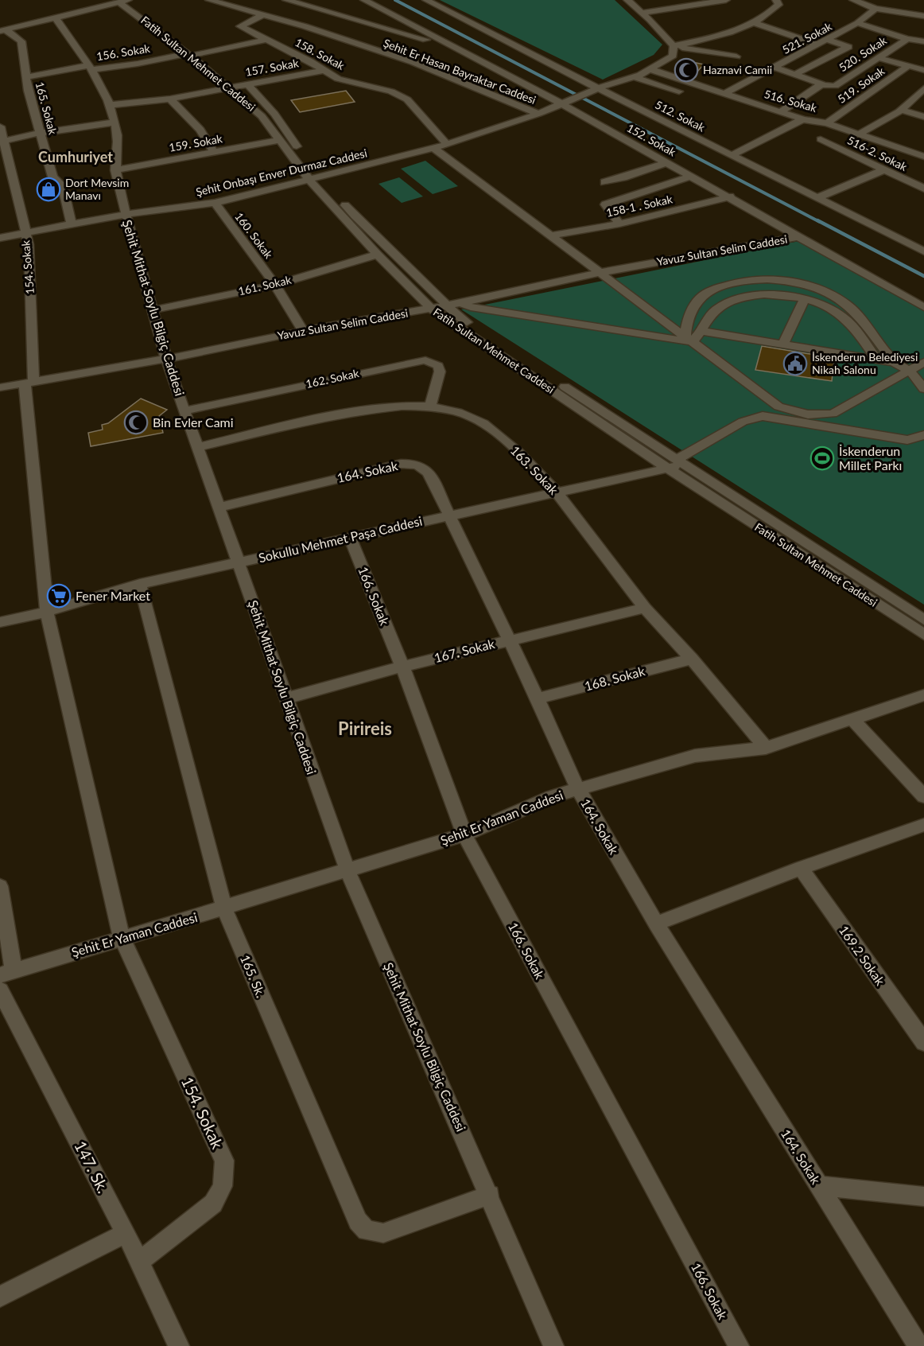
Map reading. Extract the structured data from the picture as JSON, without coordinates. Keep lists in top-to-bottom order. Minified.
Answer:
{"streets":{"street":["521. Sokak","156. Sokak","158. Sokak","520. Sokak","Fatih Sultan Mehmet Caddesi","157. Sokak","Şehit Er Hasan Bayraktar Caddesi","519. Sokak","516. Sokak","165. Sokak","512. Sokak","152. Sokak","159. Sokak","516-2. Sokak","Şehit Onbaşı Enver Durmaz Caddesi","158-1 . Sokak","160. Sokak","Yavuz Sultan Selim Caddesi","154. Sokak","161. Sokak","Şehit Mithat Soylu Bilgiç Caddesi","162. Sokak","163. Sokak","164. Sokak","Sokullu Mehmet Paşa Caddesi","166. Sokak","167. Sokak","168. Sokak","Şehit Er Yaman Caddesi","169.2 Sokak","165. Sk.","147. Sk."]},"crossings":[["521. Sokak","516. Sokak"],["156. Sokak","Fatih Sultan Mehmet Caddesi"],["156. Sokak","165. Sokak"],["156. Sokak","Şehit Mithat Soylu Bilgiç Caddesi"],["158. Sokak","157. Sokak"],["158. Sokak","Şehit Er Hasan Bayraktar Caddesi"],["158. Sokak","Şehit Onbaşı Enver Durmaz Caddesi"],["520. Sokak","516. Sokak"],["Fatih Sultan Mehmet Caddesi","157. Sokak"],["Fatih Sultan Mehmet Caddesi","159. Sokak"],["Fatih Sultan Mehmet Caddesi","Şehit Onbaşı Enver Durmaz Caddesi"],["Fatih Sultan Mehmet Caddesi","Yavuz Sultan Selim Caddesi"],["Fatih Sultan Mehmet Caddesi","161. Sokak"],["Fatih Sultan Mehmet Caddesi","Sokullu Mehmet Paşa Caddesi"],["157. Sokak","Şehit Mithat Soylu Bilgiç Caddesi"],["Şehit Er Hasan Bayraktar Caddesi","Şehit Onbaşı Enver Durmaz Caddesi"],["519. Sokak","516. Sokak"],["516. Sokak","Şehit Onbaşı Enver Durmaz Caddesi"],["165. Sokak","Şehit Onbaşı Enver Durmaz Caddesi"],["512. Sokak","Şehit Onbaşı Enver Durmaz Caddesi"],["152. Sokak","Şehit Onbaşı Enver Durmaz Caddesi"],["152. Sokak","158-1 . Sokak"],["152. Sokak","Yavuz Sultan Selim Caddesi"],["159. Sokak","Şehit Mithat Soylu Bilgiç Caddesi"],["Şehit Onbaşı Enver Durmaz Caddesi","160. Sokak"],["Şehit Onbaşı Enver Durmaz Caddesi","154. Sokak"],["Şehit Onbaşı Enver Durmaz Caddesi","Şehit Mithat Soylu Bilgiç Caddesi"],["160. Sokak","Yavuz Sultan Selim Caddesi"],["160. Sokak","161. Sokak"],["Yavuz Sultan Selim Caddesi","154. Sokak"],["Yavuz Sultan Selim Caddesi","Şehit Mithat Soylu Bilgiç Caddesi"],["154. Sokak","Sokullu Mehmet Paşa Caddesi"],["154. Sokak","Şehit Er Yaman Caddesi"],["154. Sokak","147. Sk."],["161. Sokak","Şehit Mithat Soylu Bilgiç Caddesi"],["Şehit Mithat Soylu Bilgiç Caddesi","162. Sokak"],["Şehit Mithat Soylu Bilgiç Caddesi","163. Sokak"],["Şehit Mithat Soylu Bilgiç Caddesi","164. Sokak"],["Şehit Mithat Soylu Bilgiç Caddesi","Sokullu Mehmet Paşa Caddesi"],["Şehit Mithat Soylu Bilgiç Caddesi","167. Sokak"],["Şehit Mithat Soylu Bilgiç Caddesi","Şehit Er Yaman Caddesi"],["Şehit Mithat Soylu Bilgiç Caddesi","165. Sk."],["162. Sokak","163. Sokak"],["163. Sokak","Sokullu Mehmet Paşa Caddesi"],["163. Sokak","167. Sokak"],["163. Sokak","168. Sokak"],["163. Sokak","Şehit Er Yaman Caddesi"],["164. Sokak","Sokullu Mehmet Paşa Caddesi"],["164. Sokak","167. Sokak"],["164. Sokak","168. Sokak"],["164. Sokak","Şehit Er Yaman Caddesi"],["Sokullu Mehmet Paşa Caddesi","166. Sokak"],["Sokullu Mehmet Paşa Caddesi","165. Sk."],["166. Sokak","167. Sokak"],["166. Sokak","Şehit Er Yaman Caddesi"],["Şehit Er Yaman Caddesi","165. Sk."]],"districts":["Cumhuriyet","Pirireis"],"places":{"mosque":["Haznavi Camii","Bin Evler Cami"],"shop":["Dort Mevsim Manavı"],"public building":["İskenderun Belediyesi Nikah Salonu"],"sports":["İskenderun Millet Parkı"],"supermarket":["Fener Market"]}}
